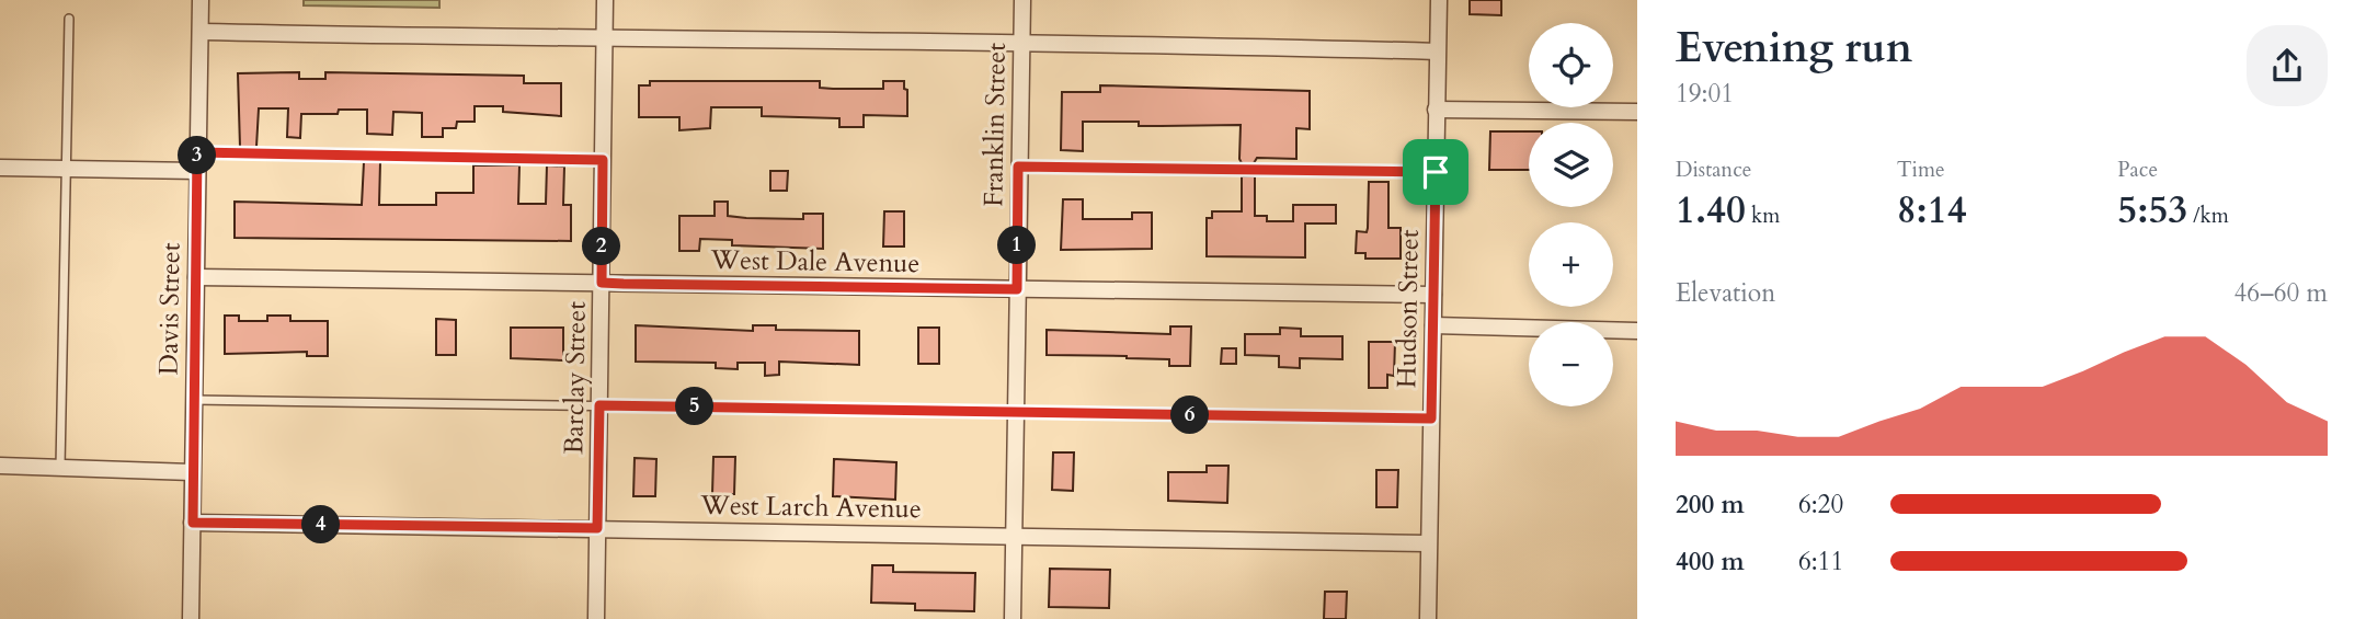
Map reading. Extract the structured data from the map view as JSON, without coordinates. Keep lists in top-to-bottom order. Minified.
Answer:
{"streets":{"street":["Franklin Street","West Dale Avenue","Davis Street","Hudson Street","Barclay Street","West Larch Avenue"]},"crossings":[["Franklin Street","West Dale Avenue"],["Franklin Street","West Larch Avenue"],["West Dale Avenue","Davis Street"],["West Dale Avenue","Hudson Street"],["West Dale Avenue","Barclay Street"],["Davis Street","West Larch Avenue"],["Hudson Street","West Larch Avenue"],["Barclay Street","West Larch Avenue"]],"page":{"heading":["Evening run","19:01"],"map_buttons":["+","−"],"stats":[["Distance","1.40 km"],["Time","8:14"],["Pace","5:53 /km"]],"pins":["3","1","2","5","6","4"],"chart":["Elevation","46–60 m"],"list":[{"name":"200 m","note":"6:20"},{"name":"400 m","note":"6:11"}]}}
